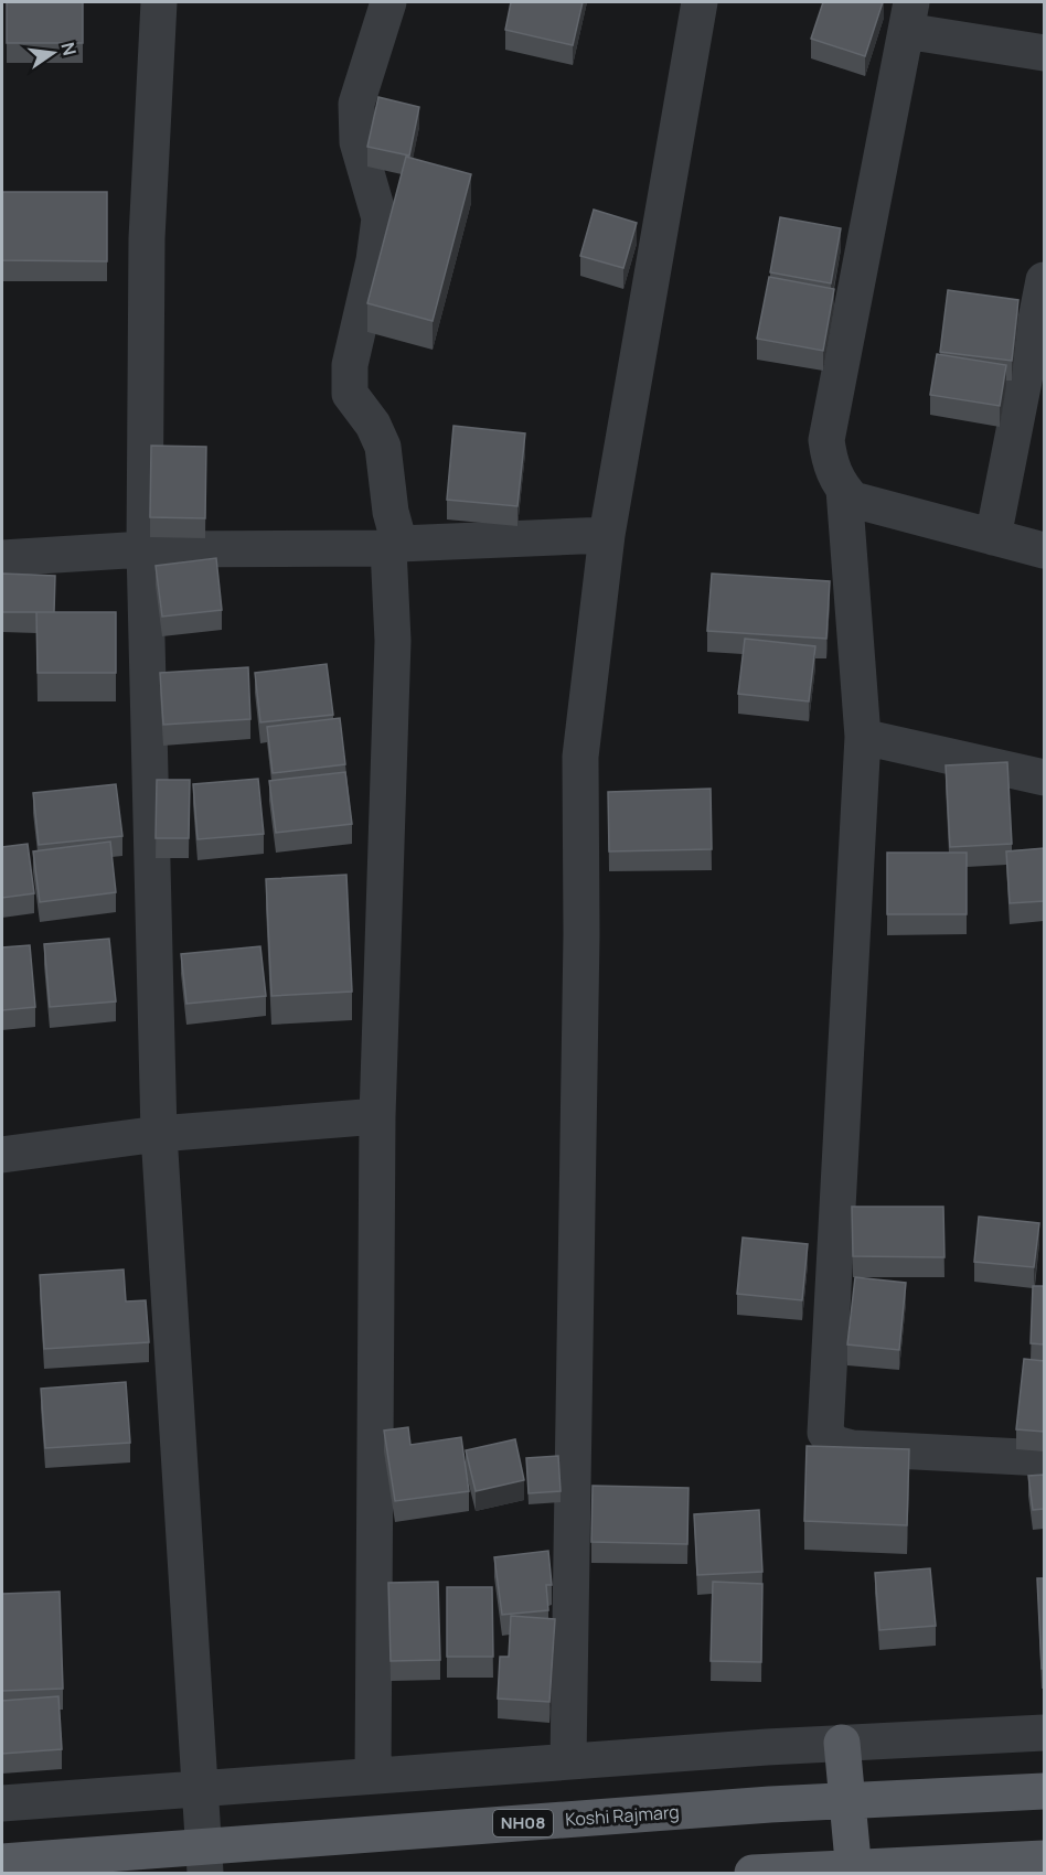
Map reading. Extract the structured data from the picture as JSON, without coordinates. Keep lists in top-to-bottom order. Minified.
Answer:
{"streets":{"main road":["Koshi Rajmarg","NH08"]},"north":"right"}
